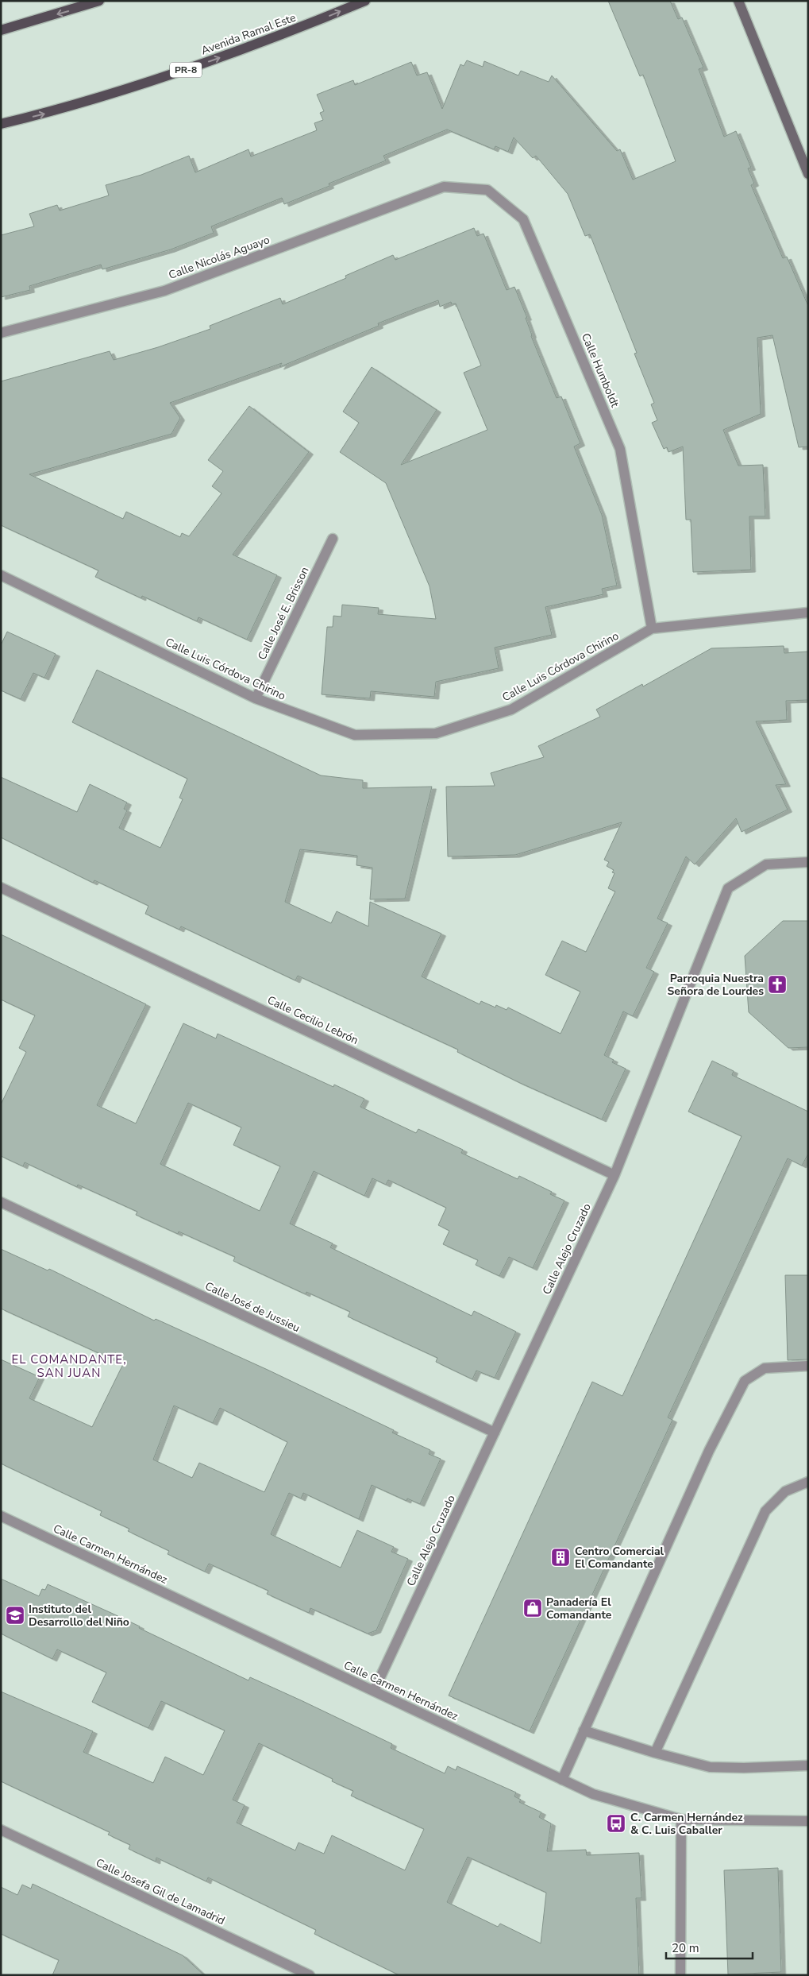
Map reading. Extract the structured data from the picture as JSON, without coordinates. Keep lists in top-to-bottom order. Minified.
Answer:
{"streets":{"main road":["Avenida Ramal Este","PR-8"],"street":["Calle Nicolás Aguayo","Calle Humboldt","Calle José E. Brisson","Calle Luis Córdova Chirino","Calle Cecilio Lebrón","Calle Alejo Cruzado","Calle José de Jussieu","Calle Carmen Hernández","Calle Josefa Gil de Lamadrid"]},"crossings":[["Calle Nicolás Aguayo","Calle Humboldt"],["Calle Humboldt","Calle Luis Córdova Chirino"],["Calle José E. Brisson","Calle Luis Córdova Chirino"],["Calle Cecilio Lebrón","Calle Alejo Cruzado"],["Calle Alejo Cruzado","Calle José de Jussieu"],["Calle Alejo Cruzado","Calle Carmen Hernández"]],"one_way":["Avenida Ramal Este"],"districts":["EL COMANDANTE, SAN JUAN"],"places":{"church":["Parroquia Nuestra Señora de Lourdes"],"building":["Centro Comercial El Comandante"],"shop":["Panadería El Comandante"],"school or university":["Instituto del Desarrollo del Niño"],"bus stop":["C. Carmen Hernández & C. Luis Caballer"]},"scale_bar":"20 m"}
